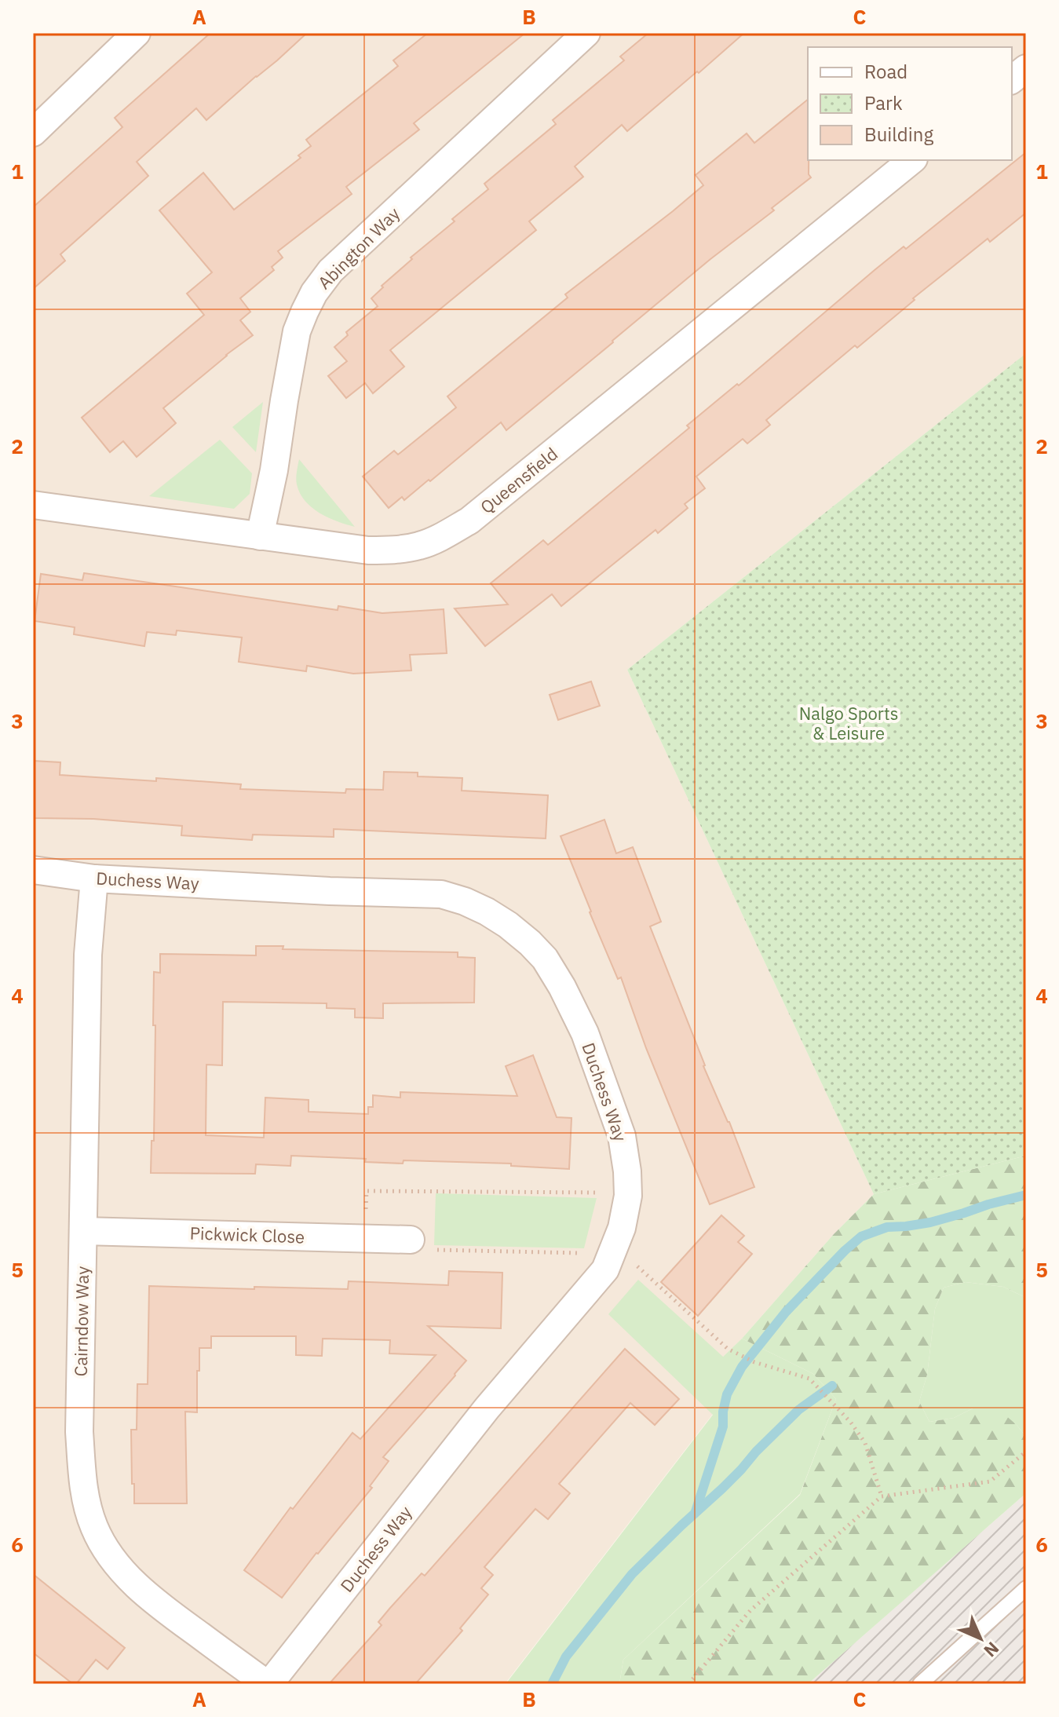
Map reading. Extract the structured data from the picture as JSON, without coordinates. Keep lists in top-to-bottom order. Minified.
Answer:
{"streets":{"street":["Abington Way","Queensfield","Duchess Way","Pickwick Close","Cairndow Way"]},"crossings":[["Abington Way","Queensfield"],["Duchess Way","Cairndow Way"],["Pickwick Close","Cairndow Way"]],"parks":["Nalgo Sports & Leisure"],"legend":["Road","Park","Building"],"north":"bottom right","grid":{"columns":["A","B","C"],"rows":["1","2","3","4","5","6"]}}
